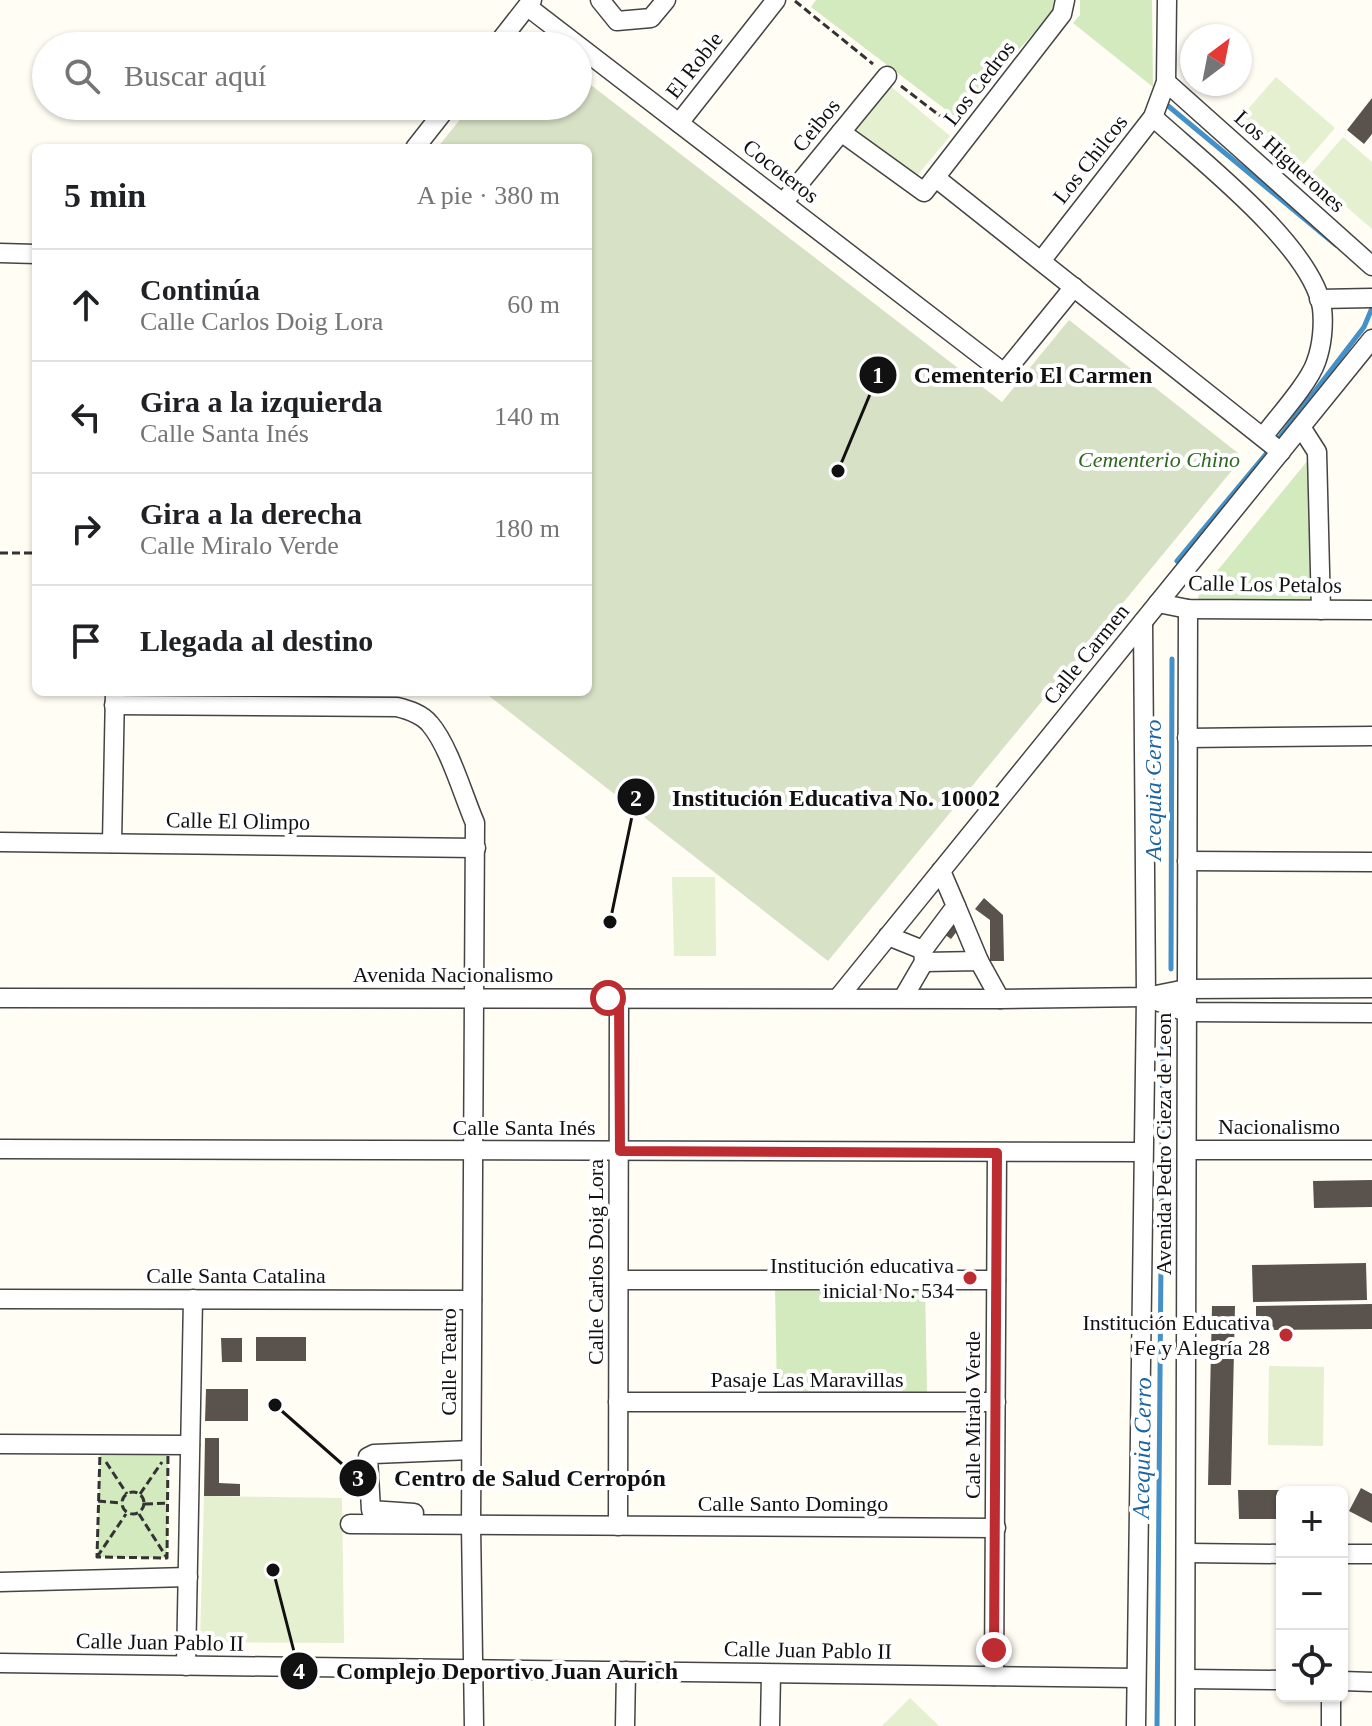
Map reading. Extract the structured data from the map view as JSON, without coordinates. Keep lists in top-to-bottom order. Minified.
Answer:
{"streets":{"street":["El Roble","Los Cedros","Ceibos","Los Chilcos","Los Higuerones","Cocoteros","Calle Los Petalos","Calle Carmen","Calle El Olimpo","Avenida Nacionalismo","Nacionalismo","Calle Santa Inés","Avenida Pedro Cieza de Leon","Calle Carlos Doig Lora","Calle Santa Catalina","Calle Teatro","Pasaje Las Maravillas","Calle Miralo Verde","Calle Santo Domingo","Calle Juan Pablo II"]},"crossings":[["El Roble","Cocoteros"],["Los Cedros","Ceibos"],["Ceibos","Cocoteros"],["Los Chilcos","Los Higuerones"],["Calle Los Petalos","Calle Carmen"],["Calle Los Petalos","Avenida Pedro Cieza de Leon"],["Calle Carmen","Avenida Nacionalismo"],["Calle Carmen","Avenida Pedro Cieza de Leon"],["Calle El Olimpo","Calle Teatro"],["Avenida Nacionalismo","Avenida Pedro Cieza de Leon"],["Avenida Nacionalismo","Calle Carlos Doig Lora"],["Avenida Nacionalismo","Calle Teatro"],["Nacionalismo","Avenida Pedro Cieza de Leon"],["Calle Santa Inés","Avenida Pedro Cieza de Leon"],["Calle Santa Inés","Calle Carlos Doig Lora"],["Calle Santa Inés","Calle Teatro"],["Calle Santa Inés","Calle Miralo Verde"],["Avenida Pedro Cieza de Leon","Calle Juan Pablo II"],["Calle Carlos Doig Lora","Pasaje Las Maravillas"],["Calle Carlos Doig Lora","Calle Santo Domingo"],["Calle Santa Catalina","Calle Teatro"],["Calle Teatro","Calle Santo Domingo"],["Calle Teatro","Calle Juan Pablo II"],["Pasaje Las Maravillas","Calle Miralo Verde"],["Calle Miralo Verde","Calle Santo Domingo"],["Calle Miralo Verde","Calle Juan Pablo II"]],"water":["Acequia Cerro"],"parks":["Cementerio Chino"],"places":["Cementerio El Carmen","Institución Educativa No. 10002","Institución educativa inicial No. 534","Institución Educativa Fe y Alegría 28","Centro de Salud Cerropón","Complejo Deportivo Juan Aurich"],"north":"top right","page":{"search":"Buscar aquí","heading":["5 min","A pie · 380 m"],"list":[["Continúa","Calle Carlos Doig Lora","60 m"],["Gira a la izquierda","Calle Santa Inés","140 m"],["Gira a la derecha","Calle Miralo Verde","180 m"],"Llegada al destino"],"map_buttons":["+","−"]}}
